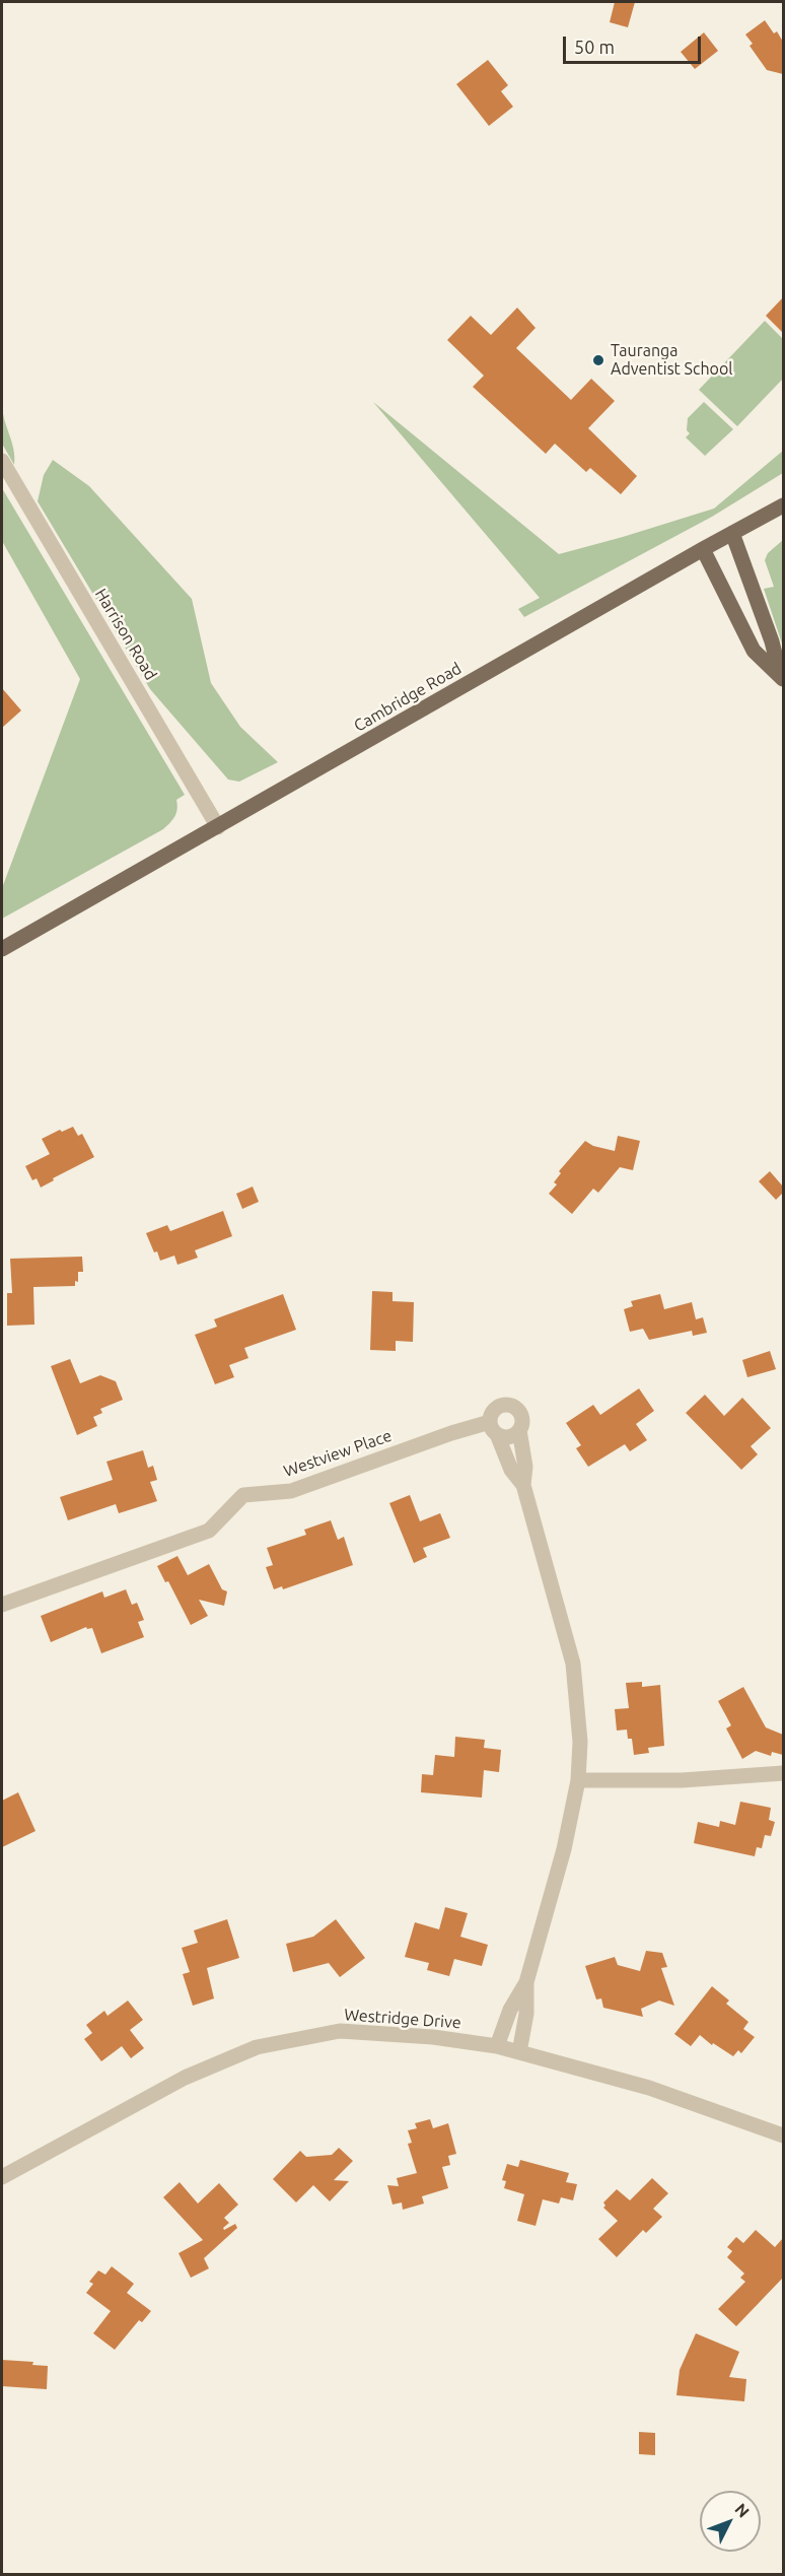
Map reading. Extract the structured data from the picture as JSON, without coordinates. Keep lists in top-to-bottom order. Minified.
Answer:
{"streets":{"main road":["Cambridge Road"],"street":["Harrison Road","Westview Place","Westridge Drive"]},"crossings":[["Harrison Road","Cambridge Road"]],"places":["Tauranga Adventist School"],"scale_bar":"50 m","north":"top right"}
